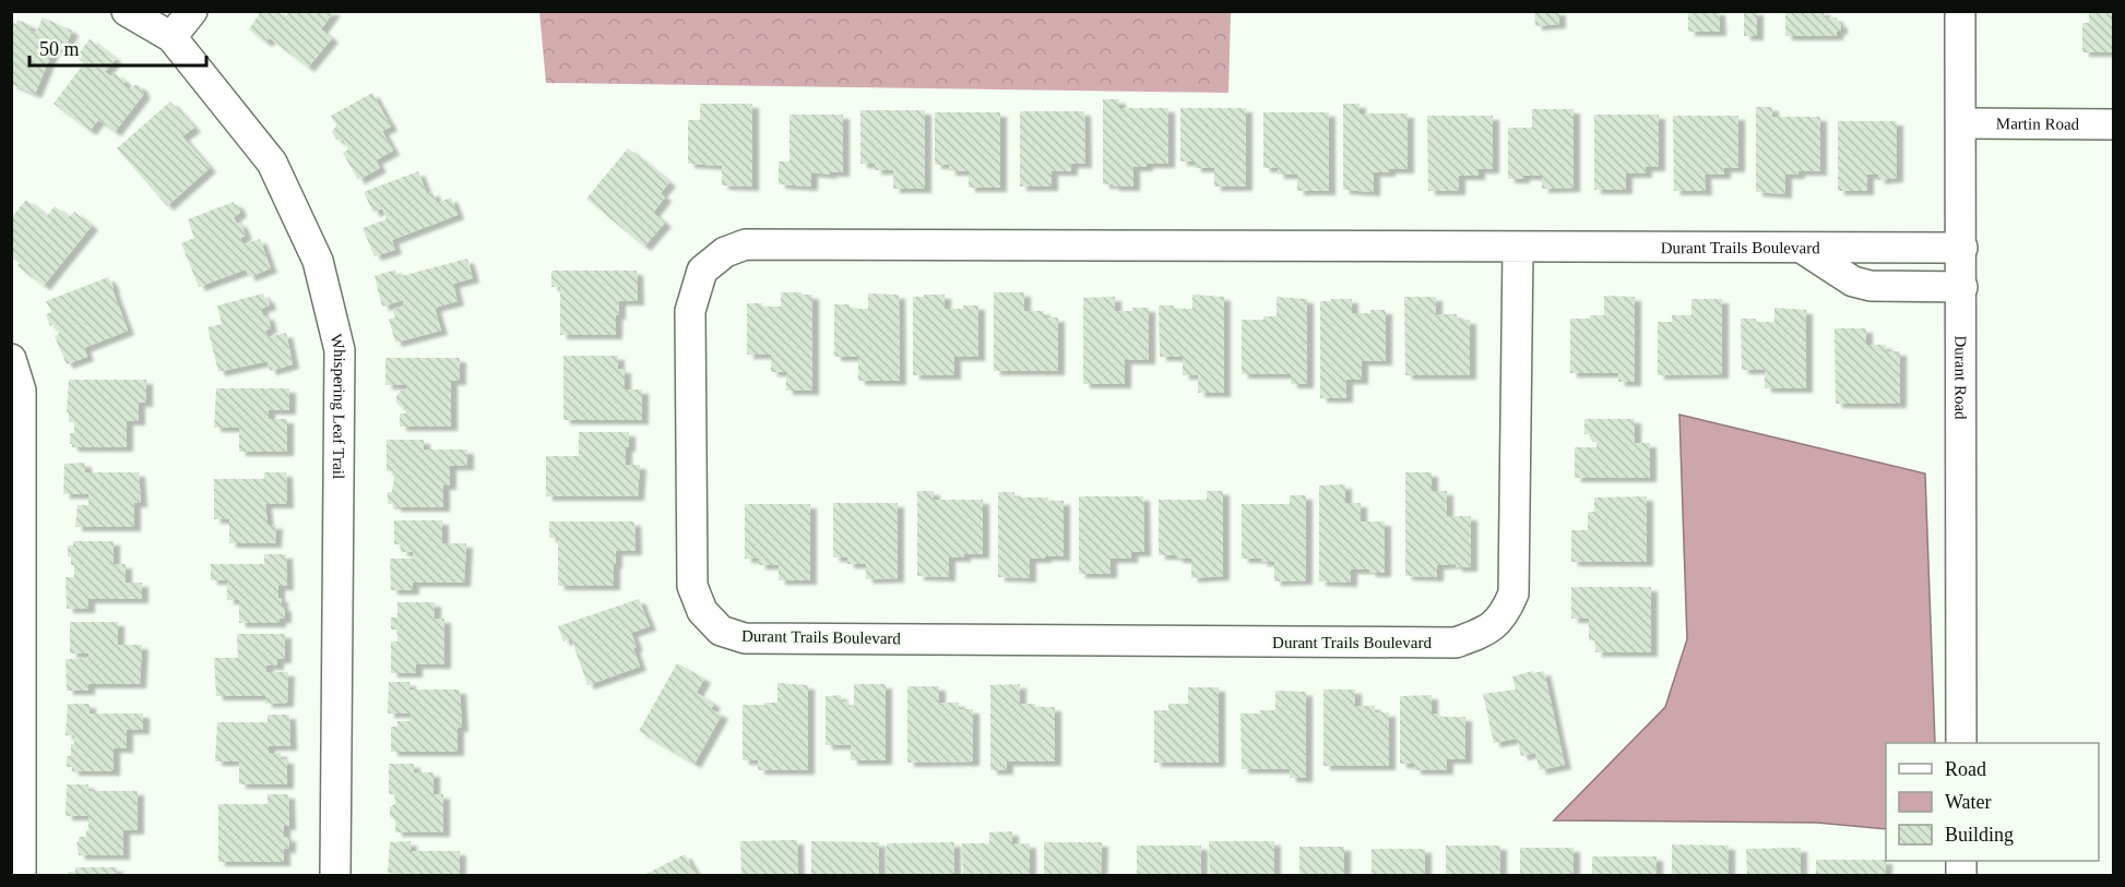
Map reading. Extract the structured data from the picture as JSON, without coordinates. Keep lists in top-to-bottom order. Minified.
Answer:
{"streets":{"street":["Martin Road","Durant Trails Boulevard","Durant Road","Whispering Leaf Trail"]},"crossings":[["Martin Road","Durant Road"],["Durant Trails Boulevard","Durant Road"]],"legend":["Road","Water","Building"],"scale_bar":"50 m"}
